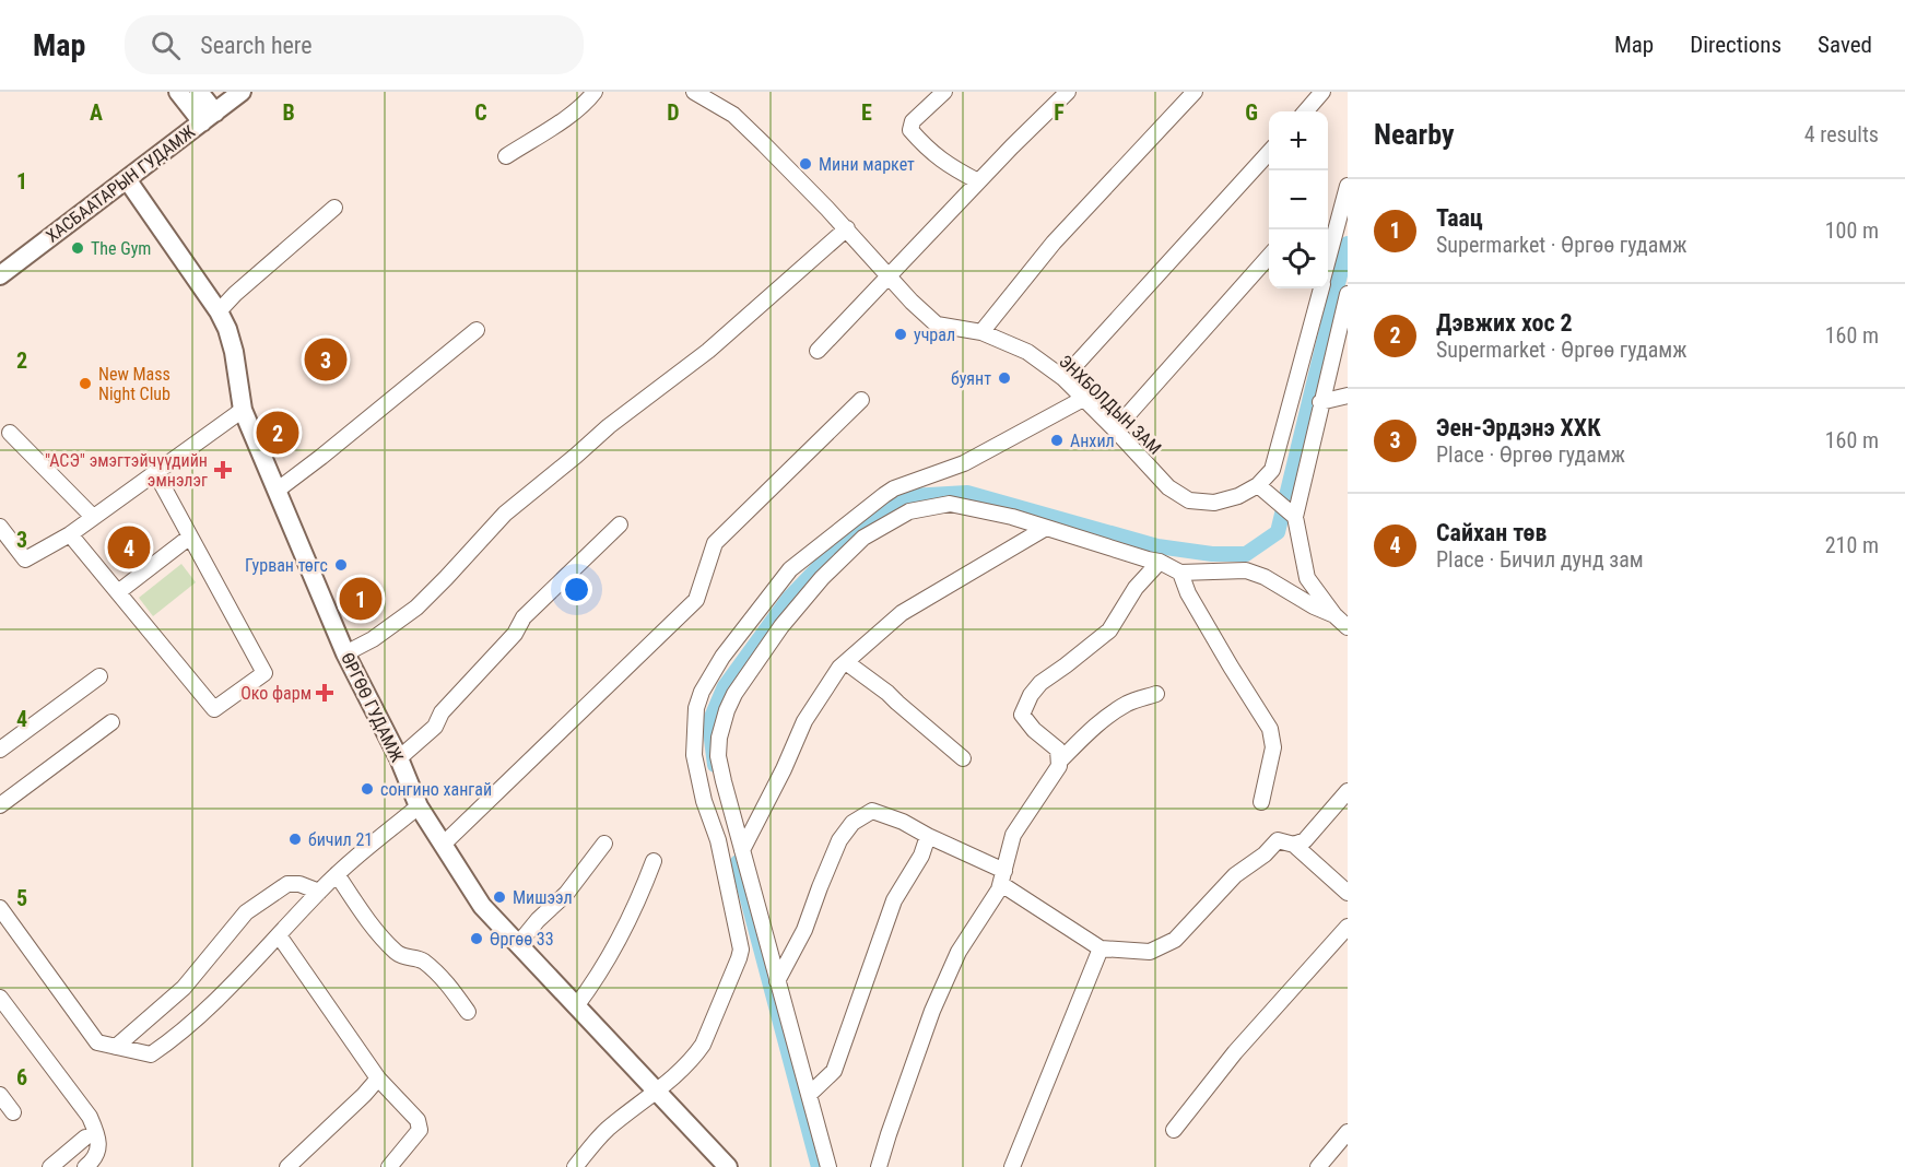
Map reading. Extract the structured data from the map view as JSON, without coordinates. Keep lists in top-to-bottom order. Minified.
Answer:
{"streets":{"street":["ХАСБААТАРЫН ГУДАМЖ","ЭНХБОЛДЫН ЗАМ","ӨРГӨӨ ГУДАМЖ"]},"crossings":[["ХАСБААТАРЫН ГУДАМЖ","ӨРГӨӨ ГУДАМЖ"]],"places":{"other":["Мини маркет","The Gym","учрал","буянт","New Mass Night Club","Анхил","Гурван төгс","сонгино хангай","бичил 21","Мишээл","Өргөө 33"],"health":["\"АСЭ\" эмэгтэйчүүдийн эмнэлэг","Око фарм"]},"page":{"header":"Map","search":"Search here","nav":["Map","Directions","Saved"],"heading":["Nearby","4 results"],"map_buttons":["+","−"],"list":[{"mark":"1","name":"Таац","note":"Supermarket · Өргөө гудамж","value":"100 m"},{"mark":"2","name":"Дэвжих хос 2","note":"Supermarket · Өргөө гудамж","value":"160 m"},{"mark":"3","name":"Эен-Эрдэнэ ХХК","note":"Place · Өргөө гудамж","value":"160 m"},{"mark":"4","name":"Сайхан төв","note":"Place · Бичил дунд зам","value":"210 m"}],"pins":["3","2","4","1"]},"grid":{"columns":["A","B","C","D","E","F","G"],"rows":["1","2","3","4","5","6"]}}
